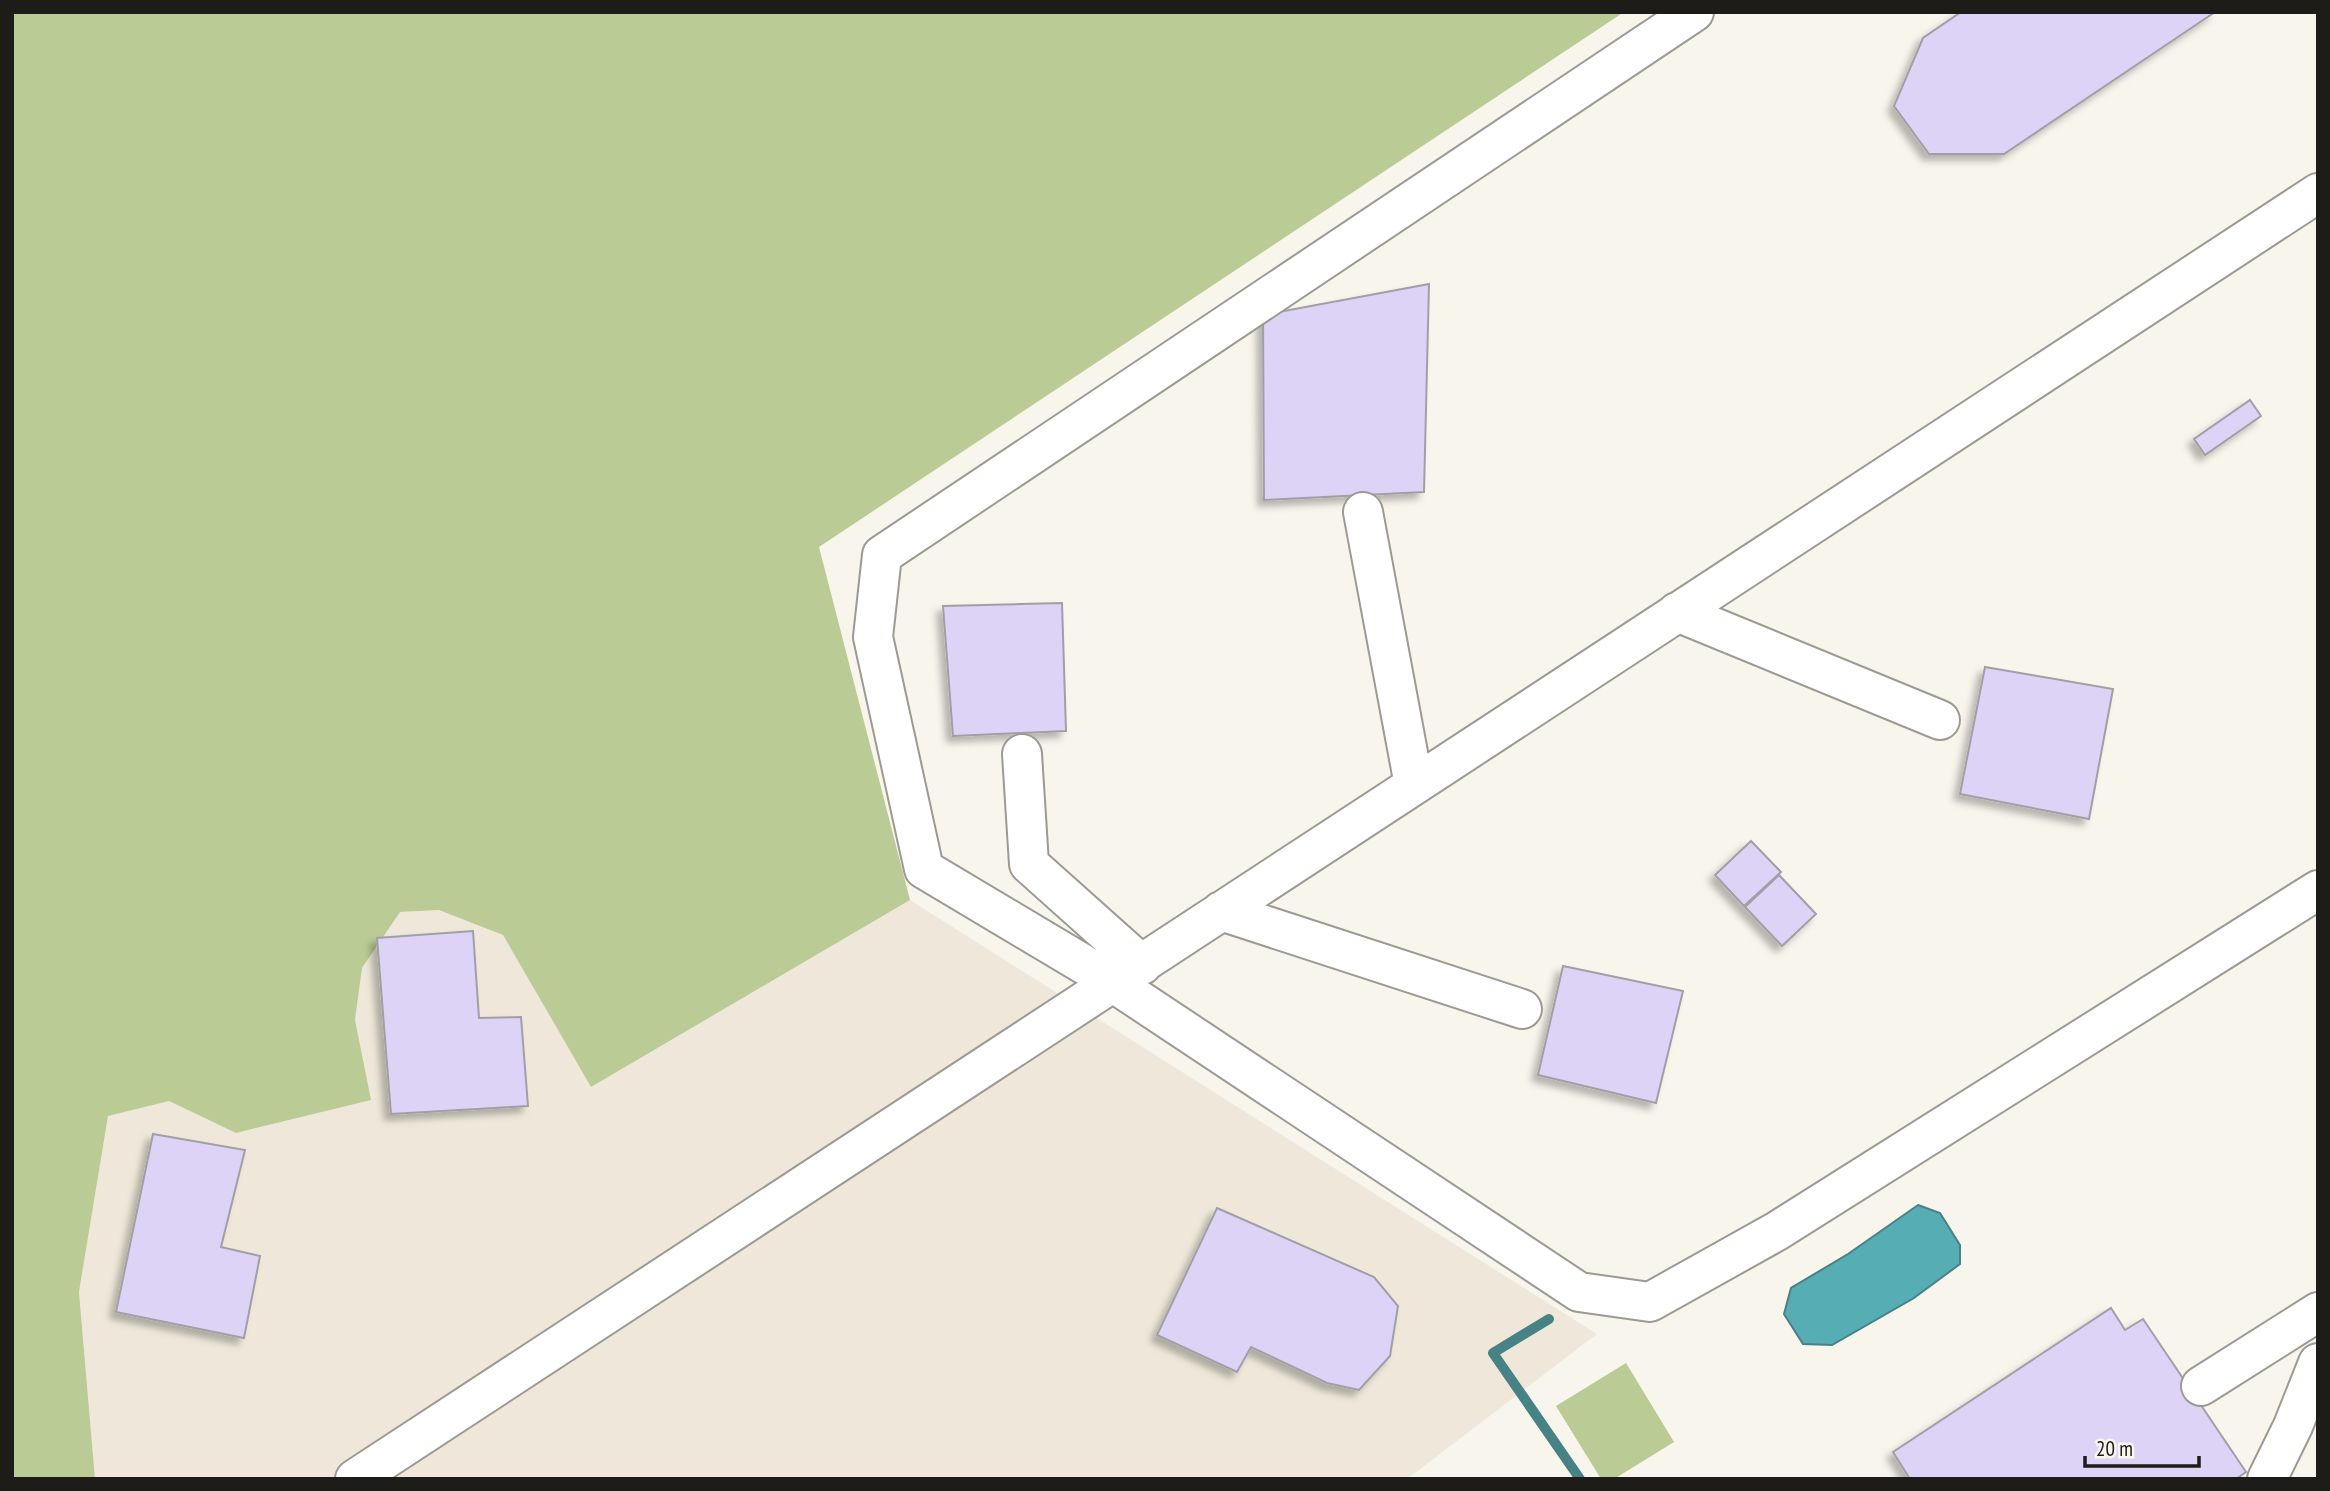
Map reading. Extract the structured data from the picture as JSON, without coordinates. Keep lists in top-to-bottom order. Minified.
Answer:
{"scale_bar":"20 m"}
